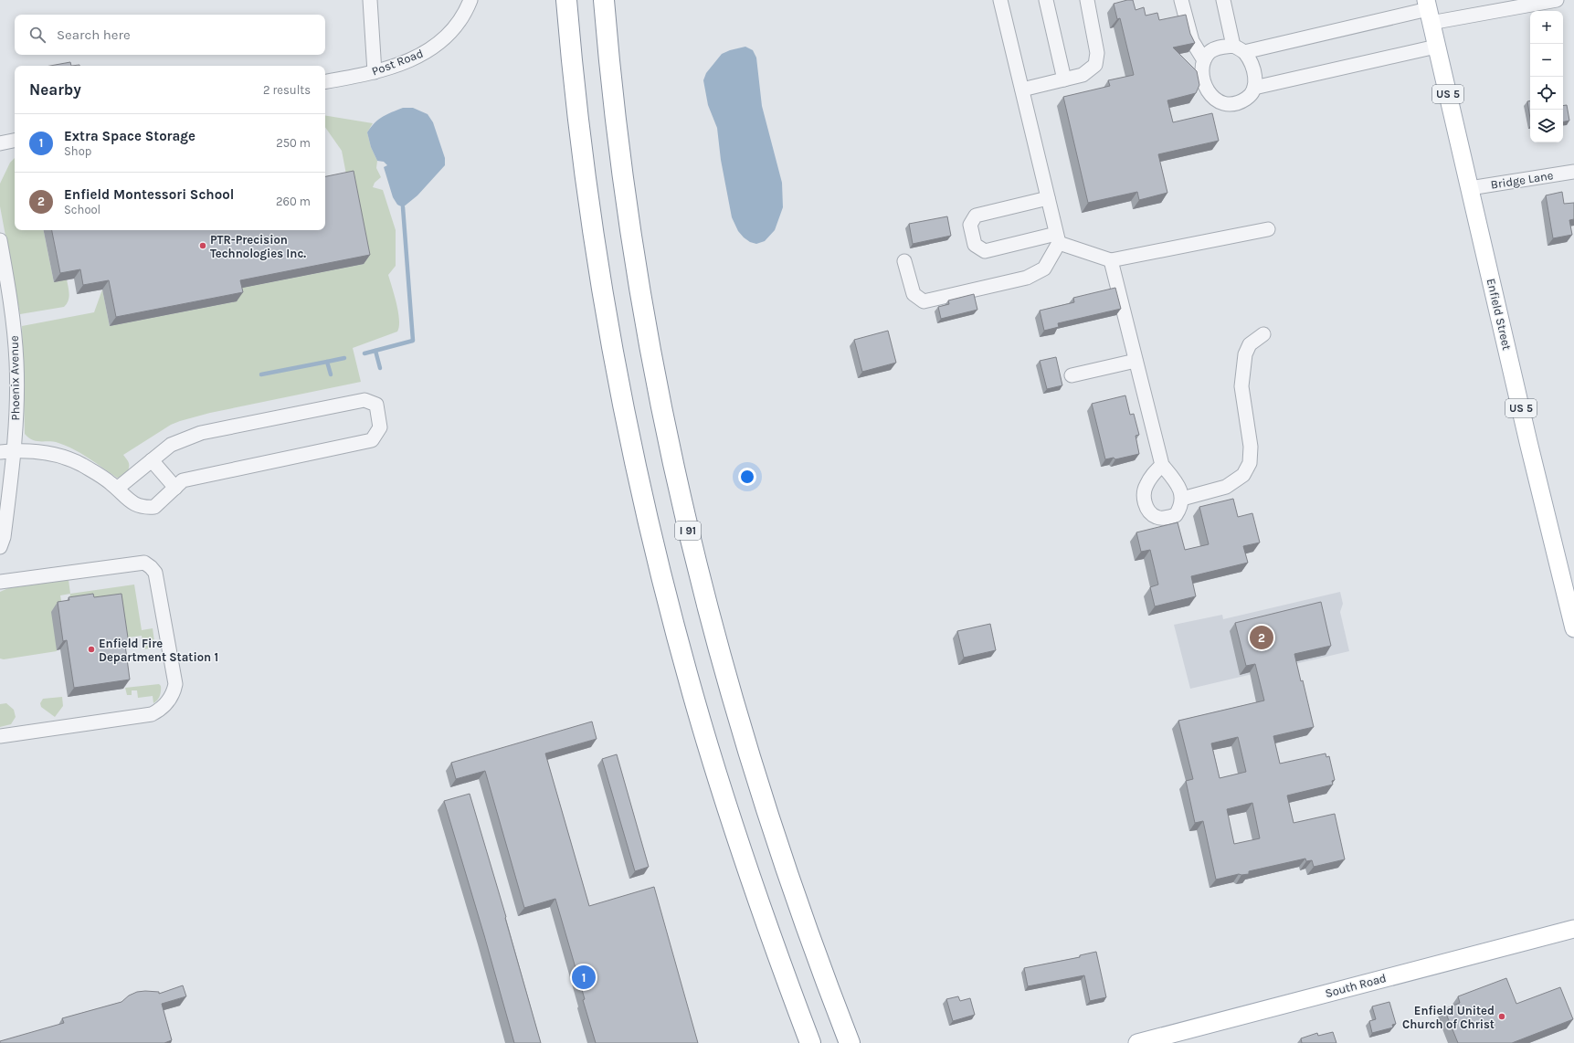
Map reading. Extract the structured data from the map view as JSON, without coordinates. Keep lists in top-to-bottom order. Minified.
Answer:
{"streets":{"highway":["I 91"],"main road":["US 5","Enfield Street","South Road"],"street":["Post Road","Bridge Lane","Phoenix Avenue"]},"crossings":[["Bridge Lane","Enfield Street"]],"places":["PTR-Precision Technologies Inc.","Enfield Fire Department Station 1","Enfield United Church of Christ"],"page":{"map_buttons":["+","−"],"search":"Search here","heading":["Nearby","2 results"],"list":[{"mark":"1","name":"Extra Space Storage","note":"Shop","value":"250 m"},{"mark":"2","name":"Enfield Montessori School","note":"School","value":"260 m"}],"pins":["2","1"]}}
